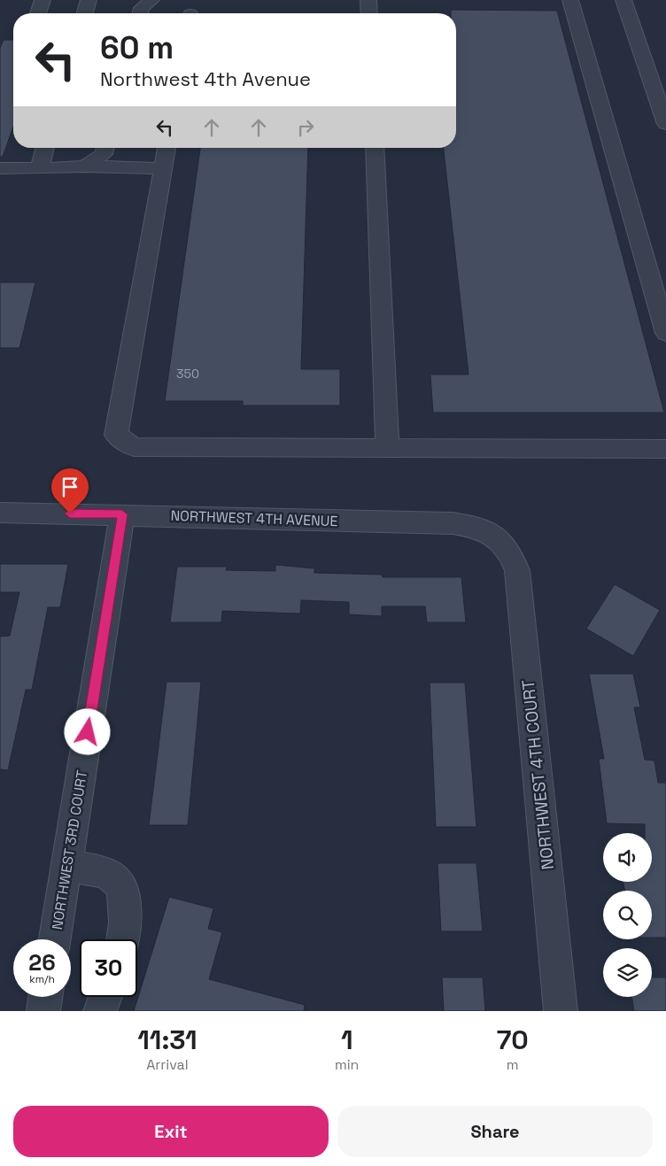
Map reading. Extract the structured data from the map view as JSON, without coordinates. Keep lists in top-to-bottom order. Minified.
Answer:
{"streets":{"street":["NORTHWEST 4TH AVENUE","NORTHWEST 4TH COURT","NORTHWEST 3RD COURT"]},"crossings":[["NORTHWEST 4TH AVENUE","NORTHWEST 4TH COURT"],["NORTHWEST 4TH AVENUE","NORTHWEST 3RD COURT"]],"house_numbers":["350"],"page":{"turn":["60 m","Northwest 4th Avenue"],"speed":"26 km/h","limit":"30","eta":["11:31","Arrival","1","min","70","m"],"buttons":["Exit","Share"]}}
